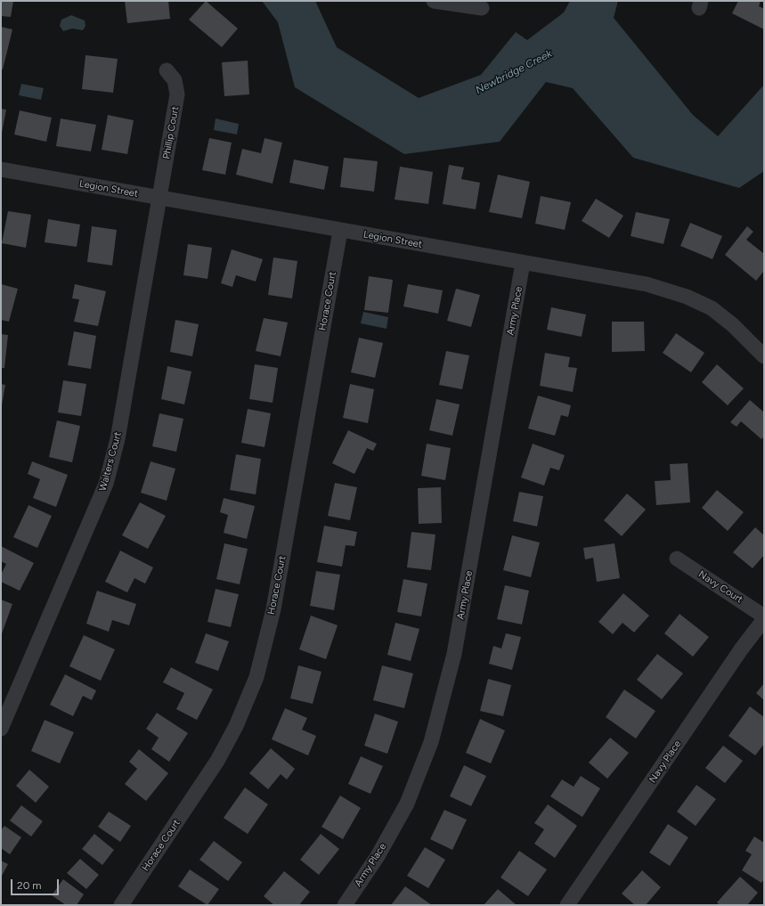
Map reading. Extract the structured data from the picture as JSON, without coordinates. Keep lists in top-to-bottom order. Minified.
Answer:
{"streets":{"street":["Phillip Court","Legion Street","Horace Court","Army Place","Walters Court","Navy Court","Navy Place"]},"crossings":[["Phillip Court","Legion Street"],["Phillip Court","Walters Court"],["Legion Street","Horace Court"],["Legion Street","Army Place"],["Legion Street","Walters Court"],["Navy Court","Navy Place"]],"water":["Newbridge Creek"],"scale_bar":"20 m"}
